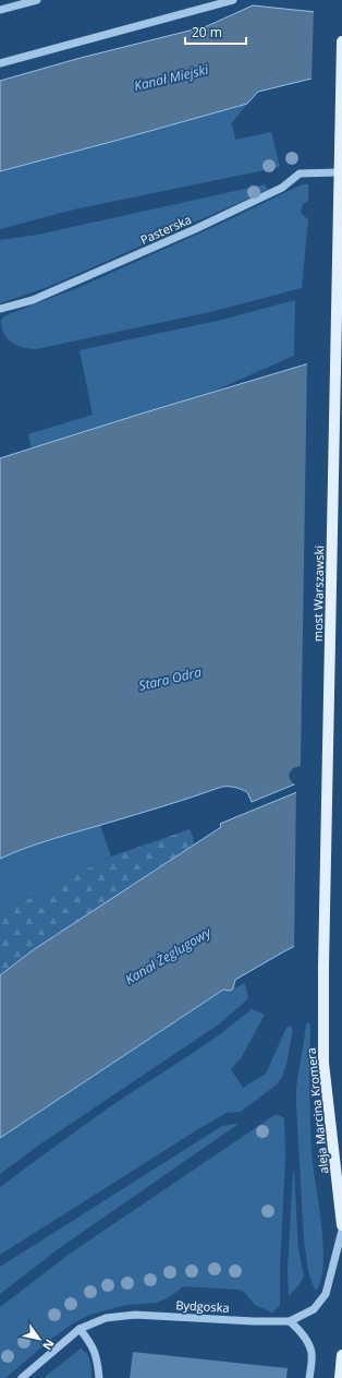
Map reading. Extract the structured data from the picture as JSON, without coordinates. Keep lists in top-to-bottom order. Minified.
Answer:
{"streets":{"main road":["most Warszawski","aleja Marcina Kromera"],"street":["Pasterska","Bydgoska"]},"crossings":[["Pasterska","most Warszawski"],["most Warszawski","aleja Marcina Kromera"]],"water":["Kanał Miejski","Stara Odra","Kanał Żeglugowy"],"scale_bar":"20 m","north":"bottom right"}
